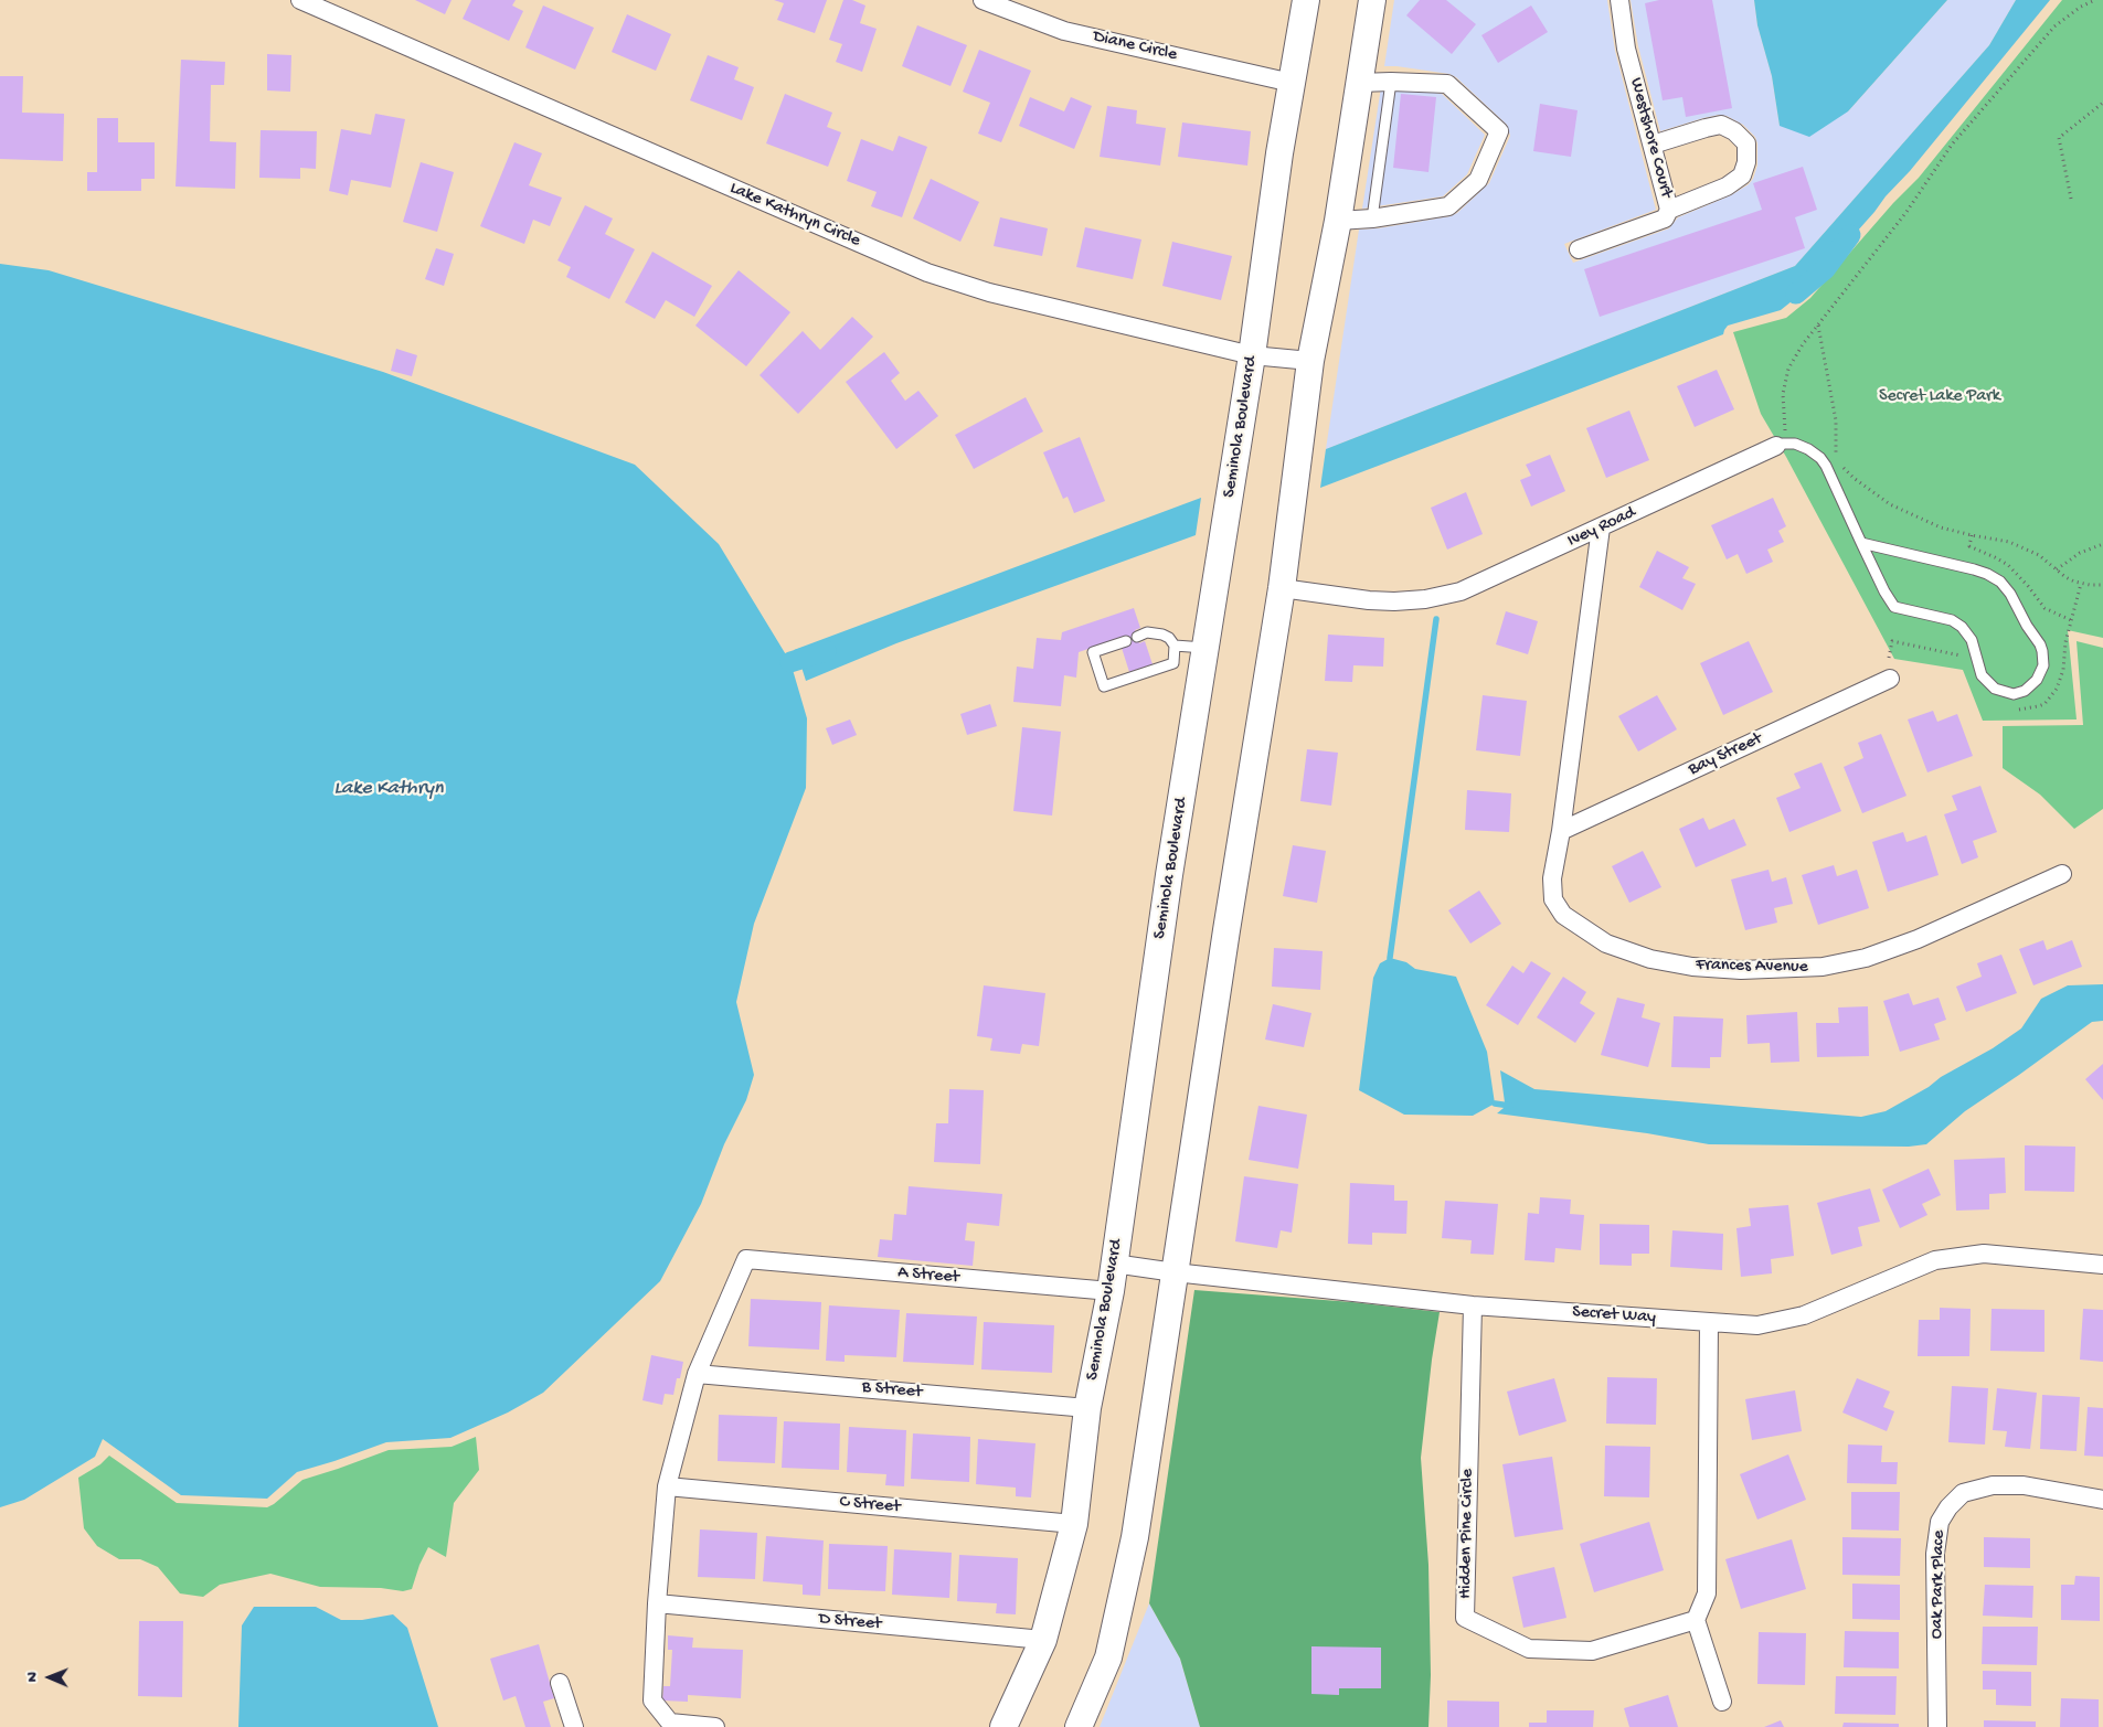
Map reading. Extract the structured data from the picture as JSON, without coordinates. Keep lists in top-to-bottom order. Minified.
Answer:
{"streets":{"main road":["Seminola Boulevard"],"street":["Diane Circle","Westshore Court","Lake Kathryn Circle","Ivey Road","Bay Street","Frances Avenue","A Street","Secret Way","B Street","C Street","Hidden Pine Circle","Oak Park Place","D Street"]},"crossings":[["Diane Circle","Seminola Boulevard"],["Lake Kathryn Circle","Seminola Boulevard"],["Seminola Boulevard","A Street"],["Seminola Boulevard","Secret Way"],["Seminola Boulevard","B Street"],["Seminola Boulevard","C Street"],["Seminola Boulevard","D Street"],["Ivey Road","Frances Avenue"],["Bay Street","Frances Avenue"],["A Street","B Street"],["Secret Way","Hidden Pine Circle"]],"water":["Lake Kathryn"],"parks":["Secret Lake Park"],"north":"left"}
